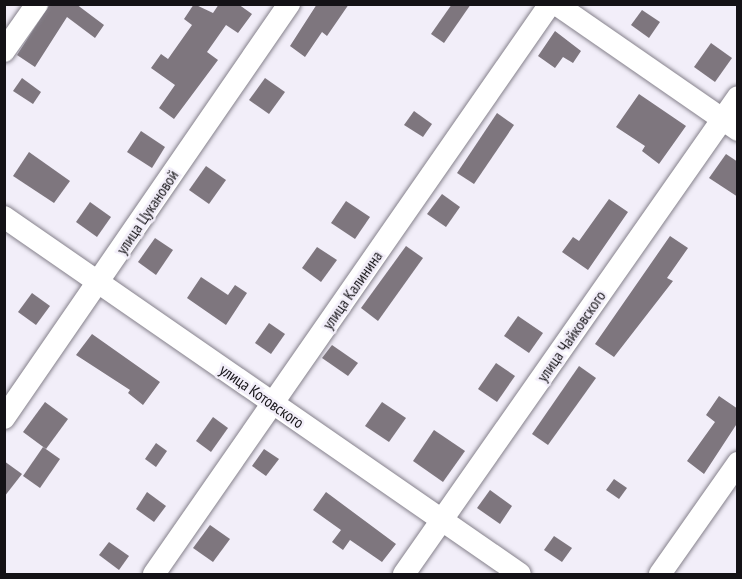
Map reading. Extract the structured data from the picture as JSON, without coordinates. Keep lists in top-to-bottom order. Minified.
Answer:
{"streets":{"street":["улица Цукановой","улица Калинина","улица Чайковского","улица Котовского"]},"crossings":[["улица Цукановой","улица Котовского"],["улица Калинина","улица Котовского"],["улица Чайковского","улица Котовского"]]}
